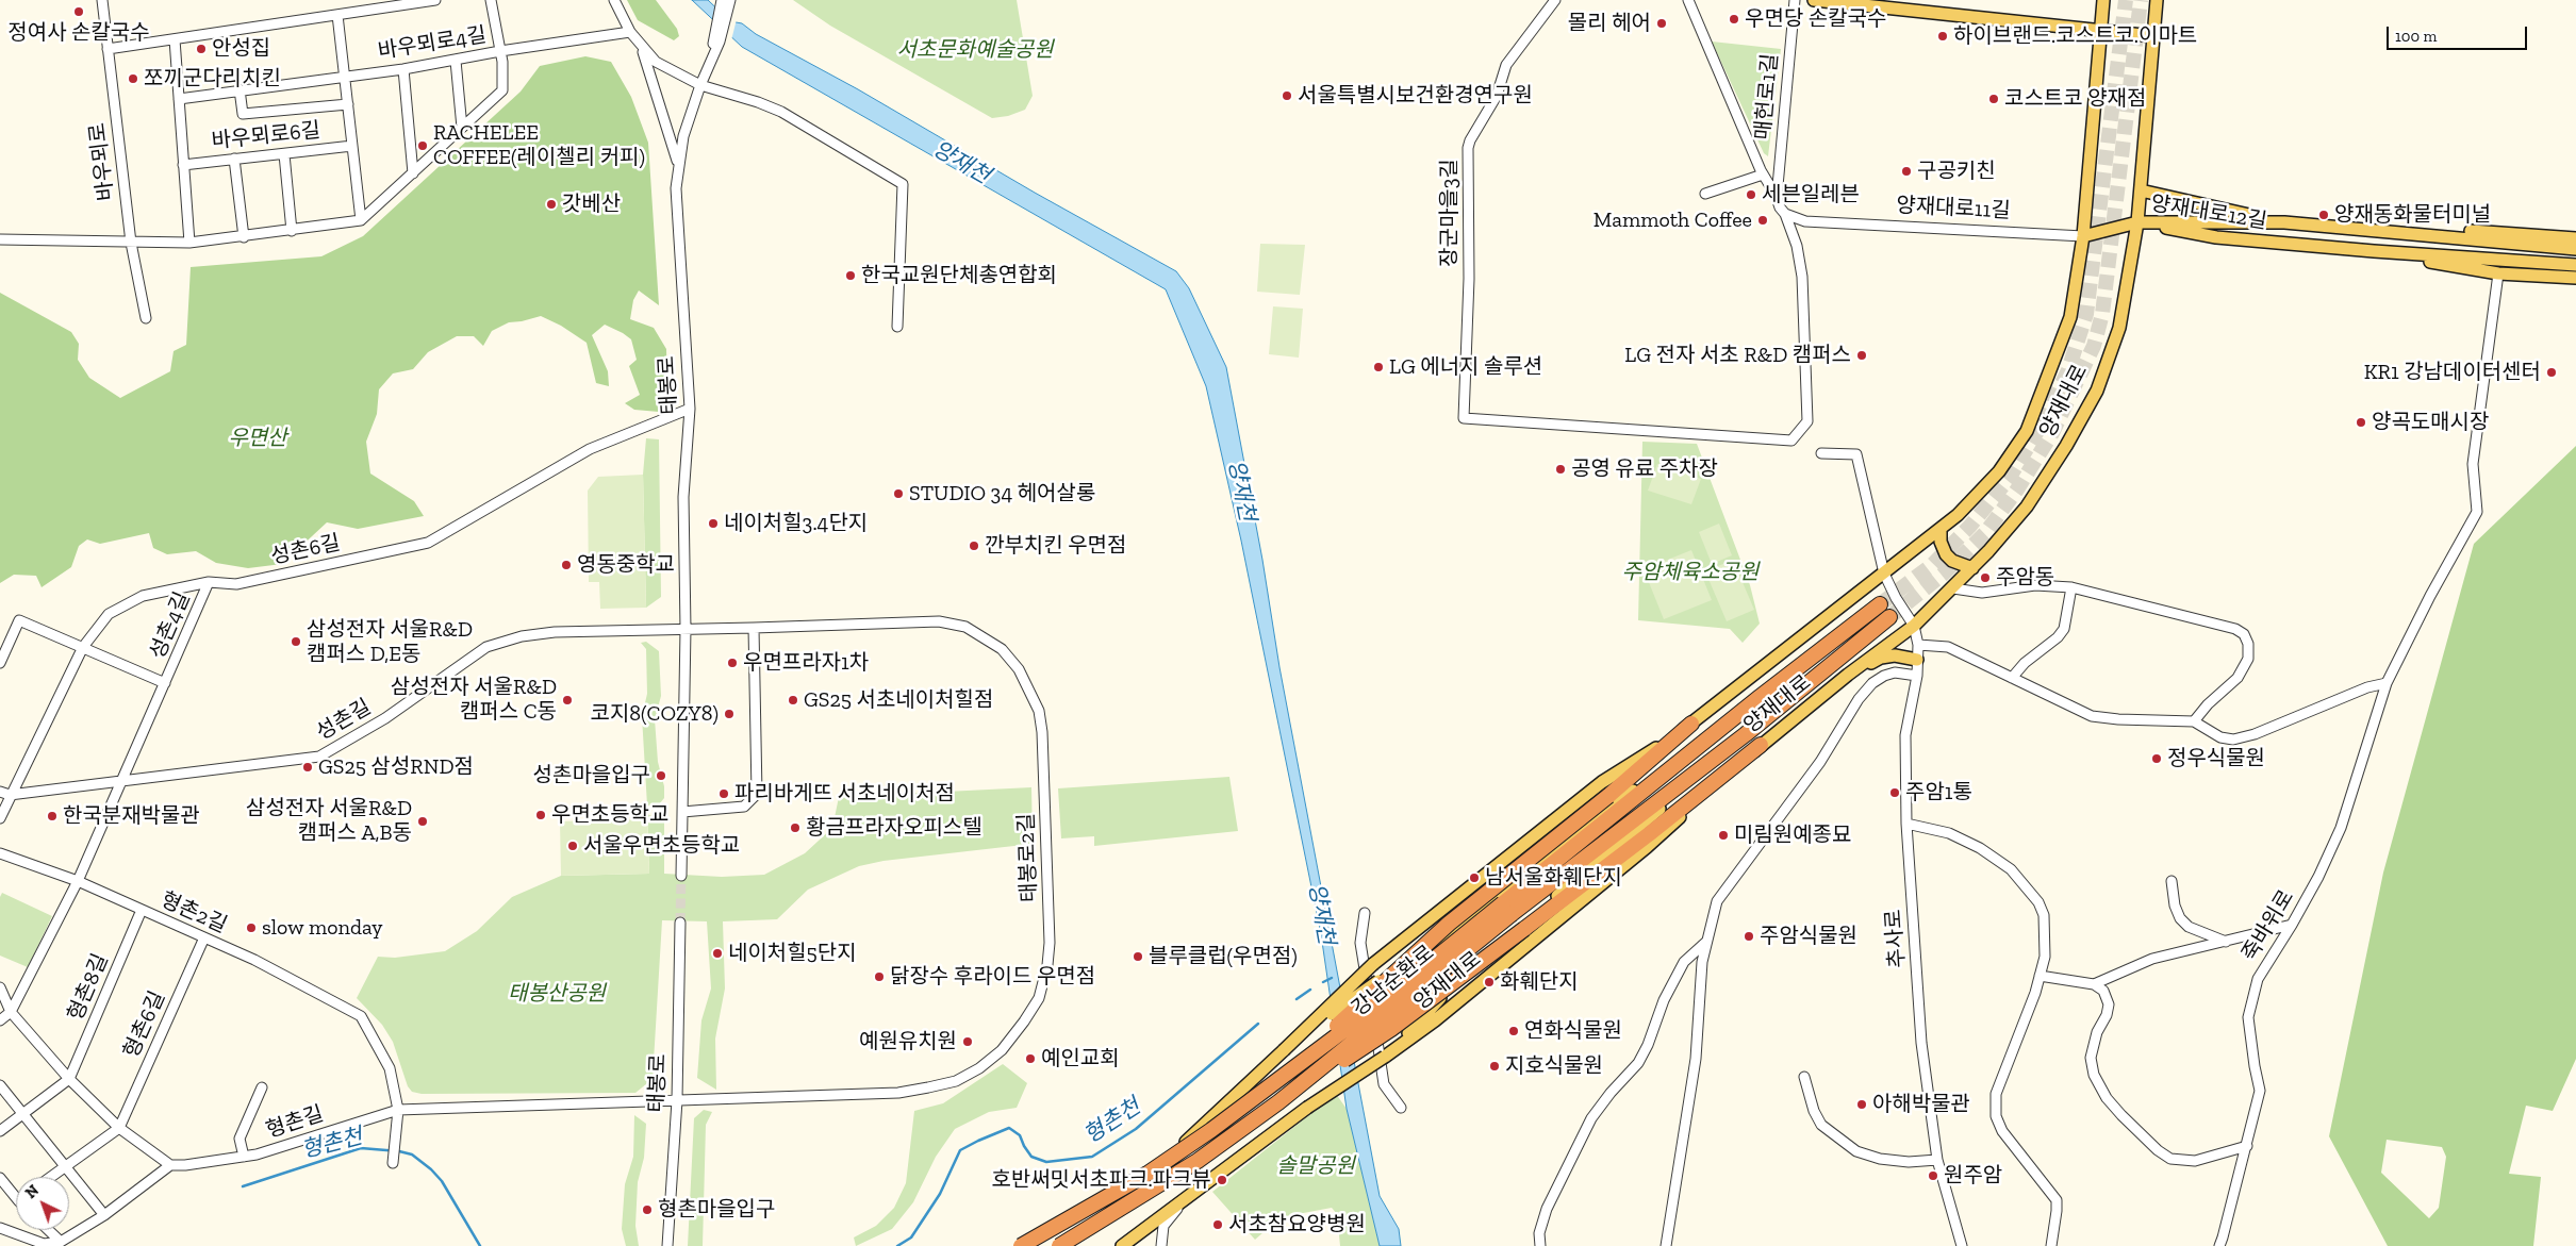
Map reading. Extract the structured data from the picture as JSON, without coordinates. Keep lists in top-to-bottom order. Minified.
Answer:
{"streets":{"highway":["양재대로","강남순환로"],"main road":["양재대로11길","양재대로12길"],"street":["바우뫼로4길","매헌로1길","바우뫼로6길","바우뫼로","장군마을3길","태봉로","성촌6길","성촌4길","성촌길","태봉로2길","형촌2길","죽바위로","추사로","형촌8길","형촌6길","형촌길"]},"crossings":[["바우뫼로4길","바우뫼로6길"],["양재대로11길","장군마을3길"],["양재대로11길","양재대로12길"],["양재대로11길","양재대로"],["양재대로12길","양재대로"],["태봉로","성촌6길"],["태봉로","성촌길"],["태봉로","태봉로2길"],["태봉로","형촌길"],["양재대로","추사로"],["양재대로","강남순환로"],["성촌6길","성촌4길"],["성촌6길","성촌길"],["성촌4길","성촌길"],["성촌4길","형촌2길"],["성촌길","태봉로2길"],["태봉로2길","형촌길"],["형촌2길","형촌8길"],["형촌2길","형촌6길"],["형촌2길","형촌길"]],"water":["양재천","형촌천"],"parks":["서초문화예술공원","우면산","주암체육소공원","태봉산공원","솔말공원"],"places":["정여사 손칼국수","우면당 손칼국수","몰리 헤어","하이브랜드.코스트코.이마트","안성집","쪼끼군다리치킨","서울특별시보건환경연구원","코스트코 양재점","RACHELEE COFFEE(레이첼리 커피)","구공키친","세븐일레븐","갓베산","양재동화물터미널","Mammoth Coffee","한국교원단체총연합회","LG 전자 서초 R&D 캠퍼스","LG 에너지 솔루션","KR1 강남데이터센터","양곡도매시장","공영 유료 주차장","STUDIO 34 헤어살롱","네이처힐3.4단지","깐부치킨 우면점","영동중학교","주암동","삼성전자 서울R&D 캠퍼스 D,E동","우면프라자1차","삼성전자 서울R&D 캠퍼스 C동","GS25 서초네이처힐점","코지8(COZY8)","정우식물원","GS25 삼성RND점","성촌마을입구","주암1통","파리바게뜨 서초네이처점","우면초등학교","한국분재박물관","삼성전자 서울R&D 캠퍼스 A,B동","황금프라자오피스텔","미림원예종묘","서울우면초등학교","남서울화훼단지","slow monday","주암식물원","네이처힐5단지","블루클럽(우면점)","닭장수 후라이드 우면점","화훼단지","연화식물원","예원유치원","예인교회","지호식물원","아해박물관","원주암","호반써밋서초파크.파크뷰","형촌마을입구","서초참요양병원"],"scale_bar":"100 m","north":"top left"}
